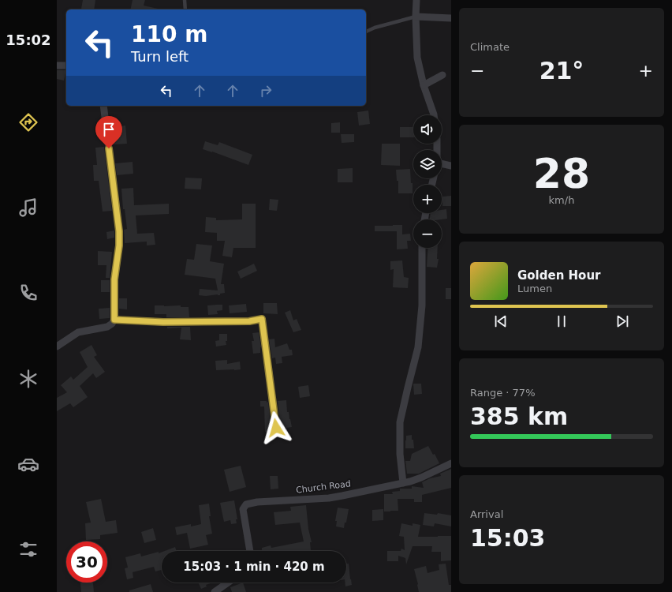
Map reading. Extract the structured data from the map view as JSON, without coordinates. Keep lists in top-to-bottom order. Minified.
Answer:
{"streets":{"street":["Church Road"]},"page":{"tabs":"15:02","tile":["Climate",["28","km/h"],["Range · 77%","385 km"],["Arrival","15:03"]],"turn":["110 m","Turn left"],"heat":["−","21°","+"],"map_buttons":["+","−"],"song":["Golden Hour","Lumen"],"limit":"30","trip":"15:03 · 1 min · 420 m"}}
